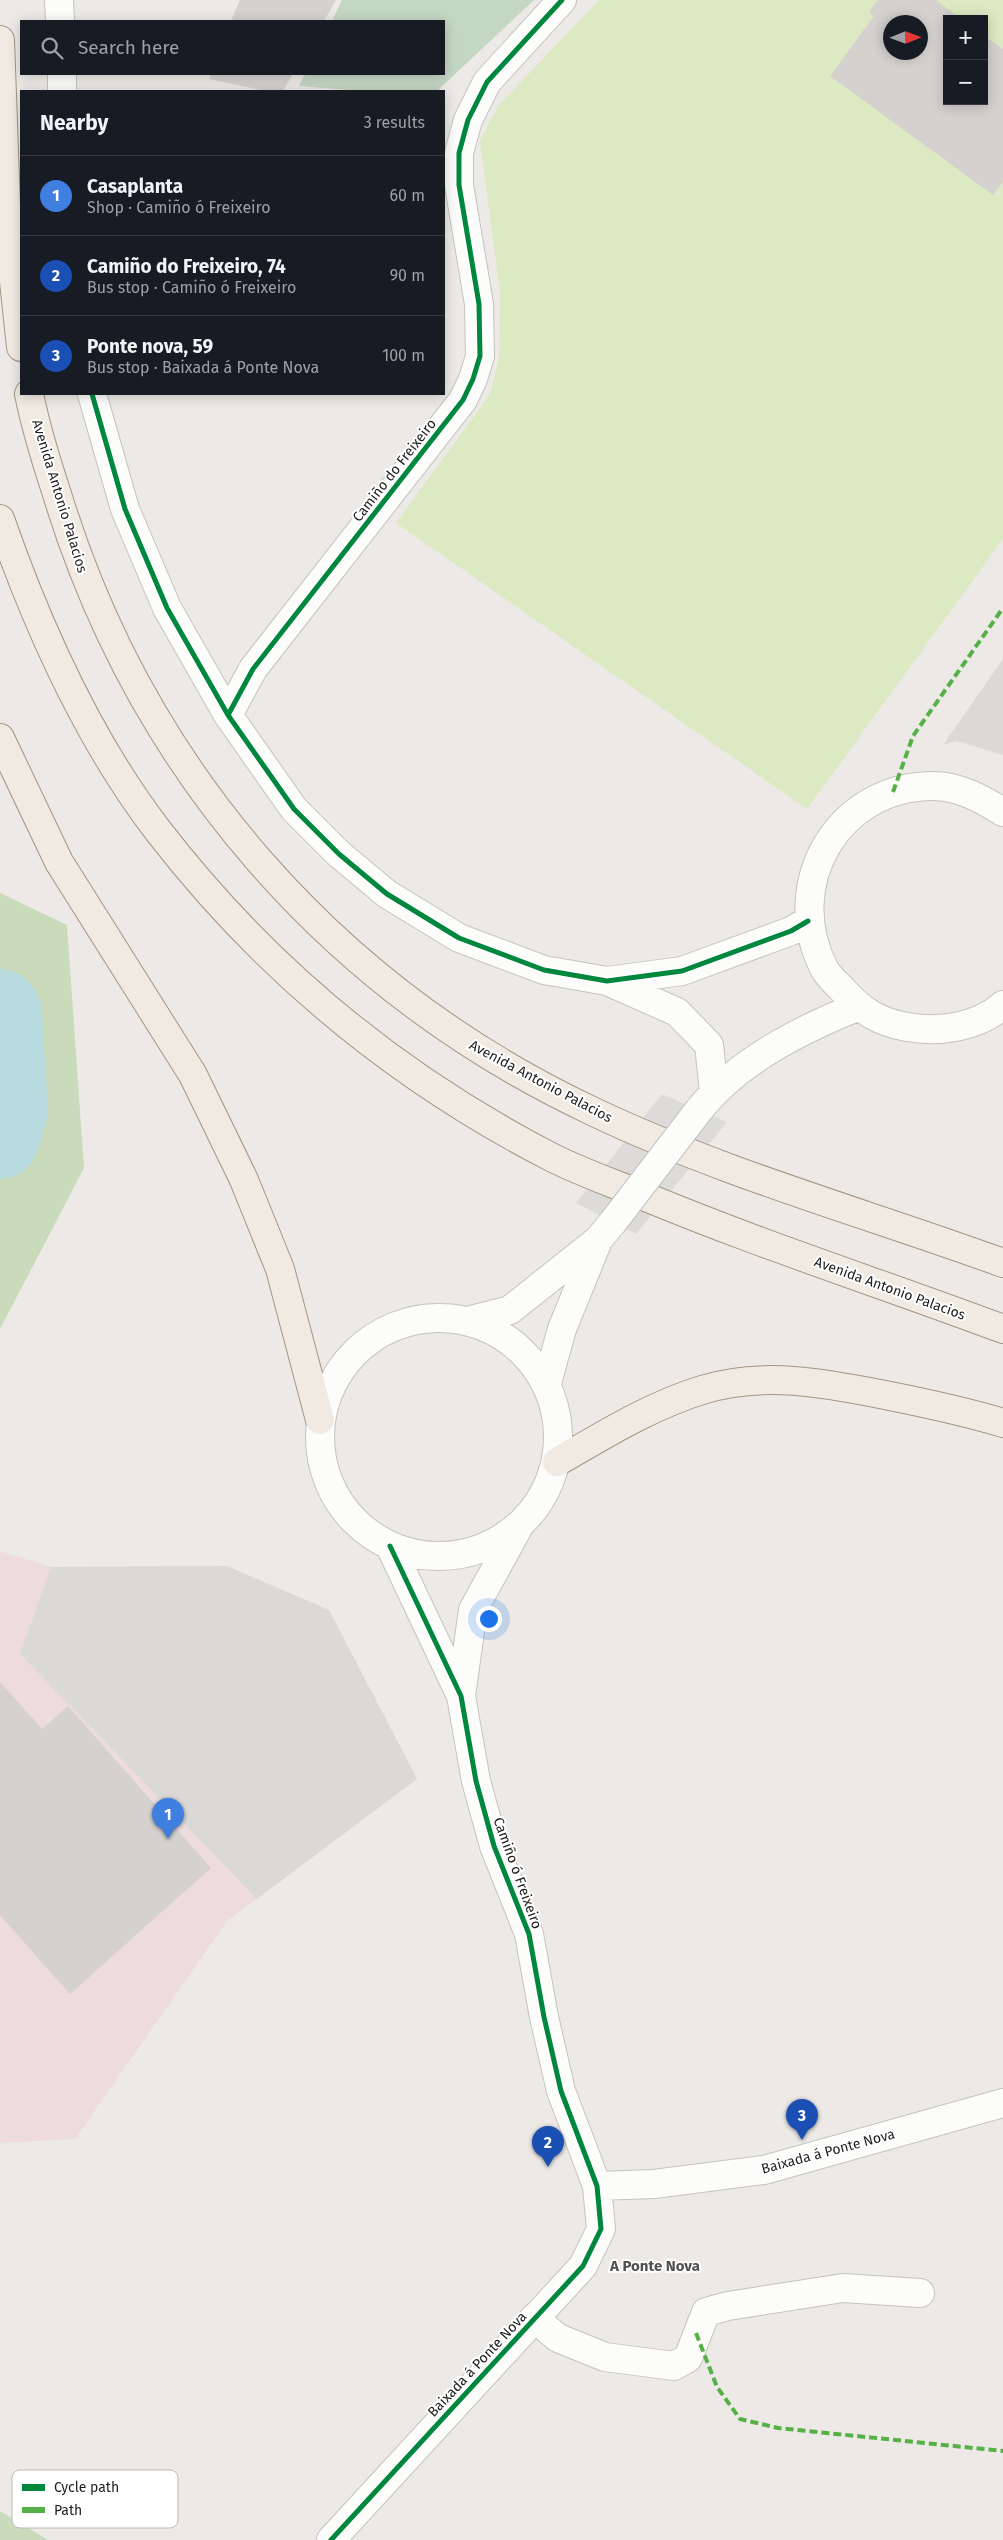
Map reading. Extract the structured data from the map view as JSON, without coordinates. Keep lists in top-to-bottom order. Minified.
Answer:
{"streets":{"main road":["Avenida Antonio Palacios"],"street":["Camiño do Freixeiro","Camiño ó Freixeiro","Baixada á Ponte Nova"]},"crossings":[["Camiño ó Freixeiro","Baixada á Ponte Nova"]],"districts":["A Ponte Nova"],"legend":["Cycle path","Path"],"north":"right","page":{"map_buttons":["+","−"],"search":"Search here","heading":["Nearby","3 results"],"list":[{"mark":"1","name":"Casaplanta","note":"Shop · Camiño ó Freixeiro","value":"60 m"},{"mark":"2","name":"Camiño do Freixeiro, 74","note":"Bus stop · Camiño ó Freixeiro","value":"90 m"},{"mark":"3","name":"Ponte nova, 59","note":"Bus stop · Baixada á Ponte Nova","value":"100 m"}],"pins":["1","3","2"]}}
